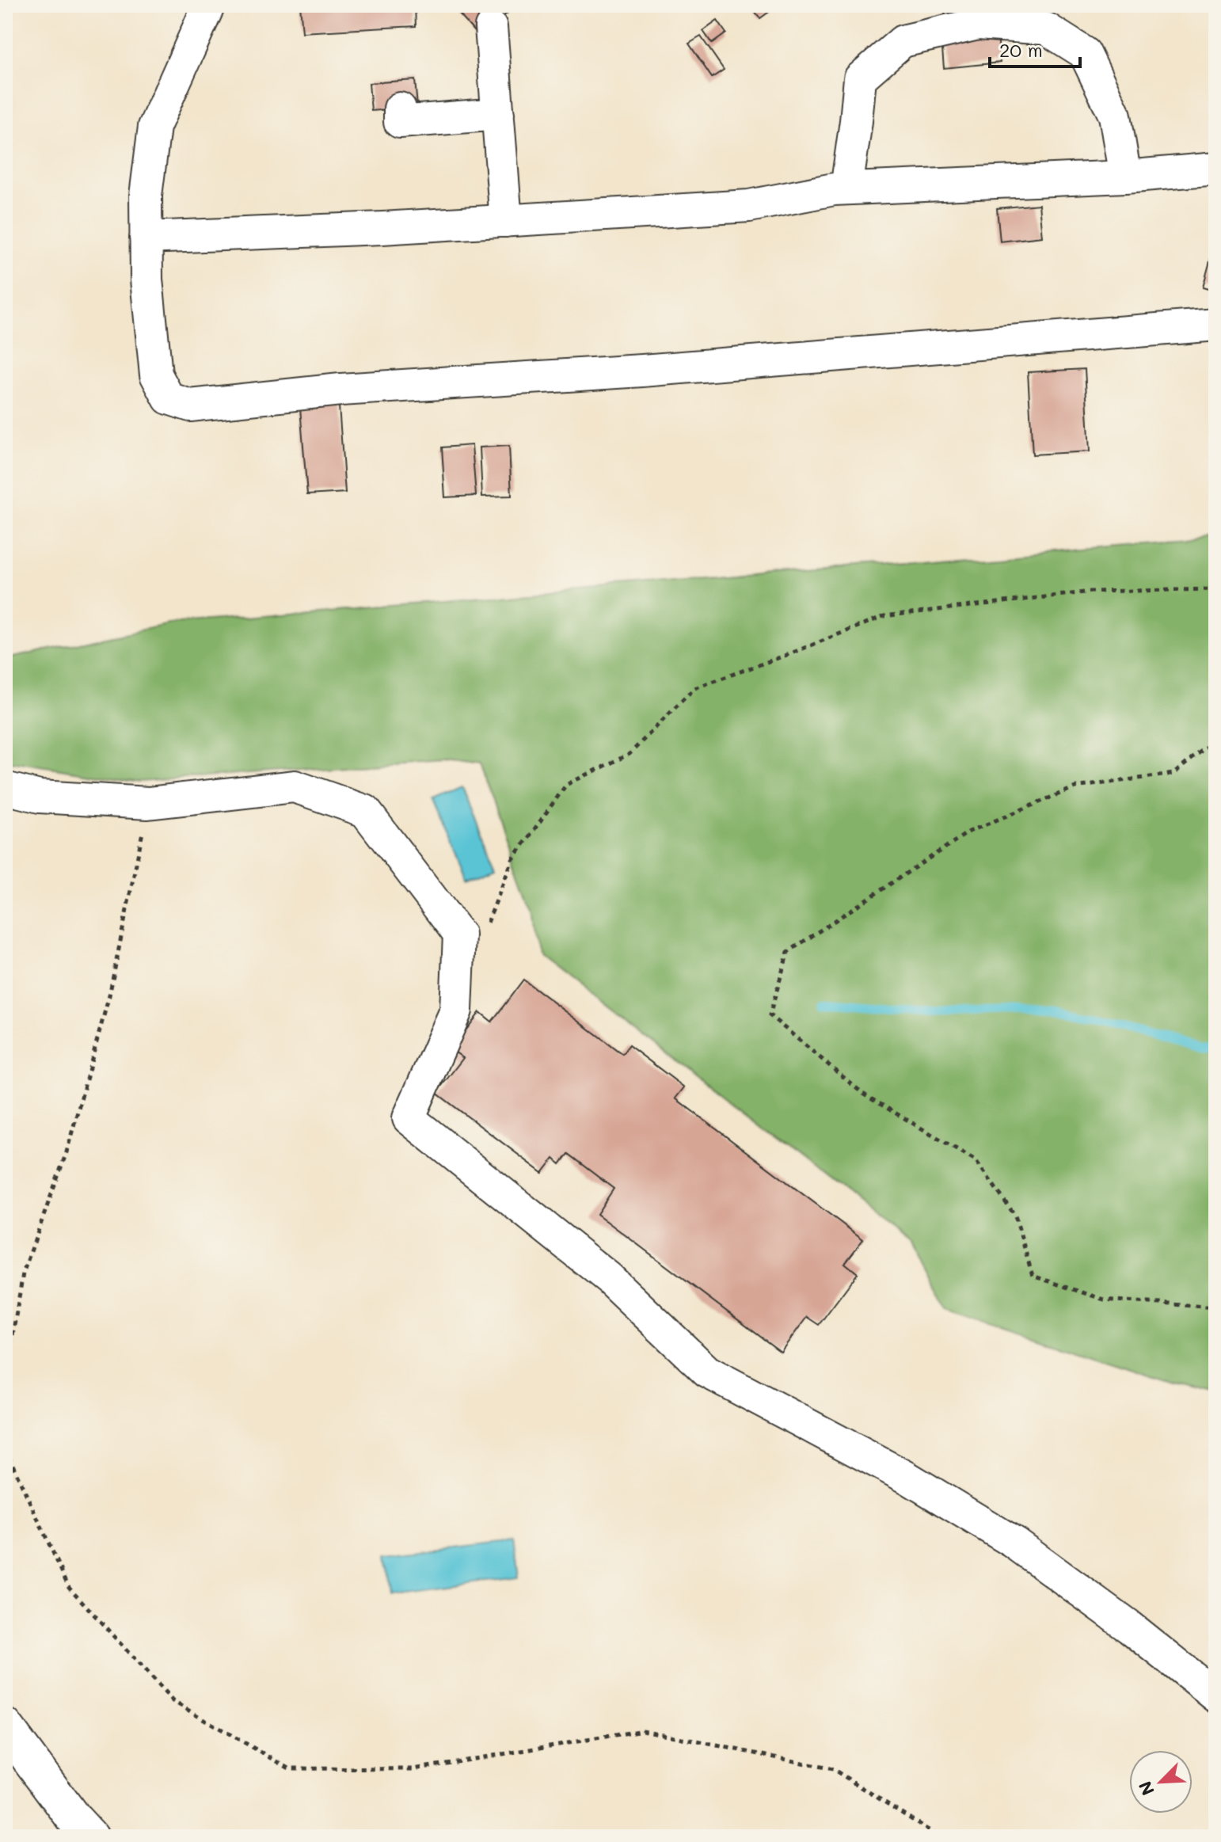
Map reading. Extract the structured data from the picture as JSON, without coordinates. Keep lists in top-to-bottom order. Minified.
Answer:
{"scale_bar":"20 m","north":"bottom left"}
